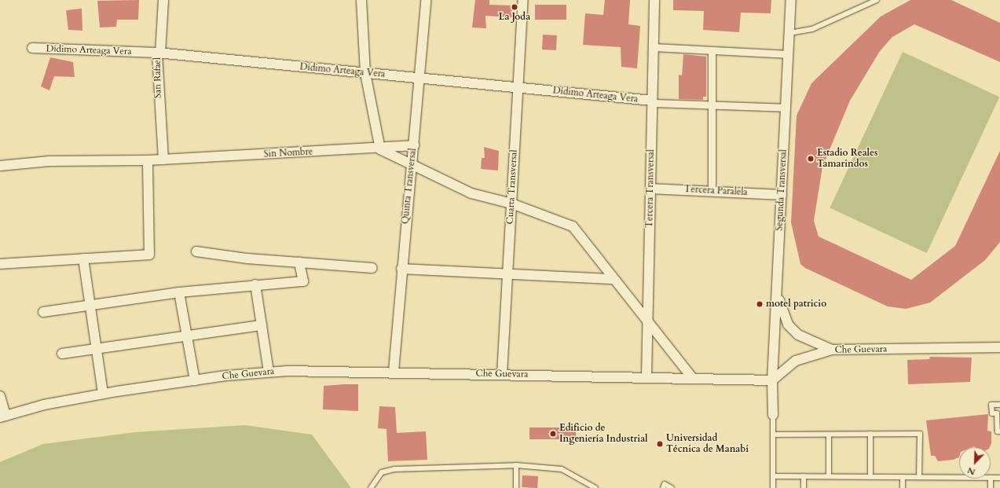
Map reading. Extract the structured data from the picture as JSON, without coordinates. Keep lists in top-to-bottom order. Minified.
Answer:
{"streets":{"street":["Dídimo Arteaga Vera","San Rafael","Sin Nombre","Quinta Transversal","Cuarta Transversal","Tercera Transversal","Segunda Transversal","Tercera Paralela","Che Guevara"]},"crossings":[["Dídimo Arteaga Vera","San Rafael"],["Dídimo Arteaga Vera","Quinta Transversal"],["Dídimo Arteaga Vera","Cuarta Transversal"],["Dídimo Arteaga Vera","Tercera Transversal"],["San Rafael","Sin Nombre"],["Sin Nombre","Quinta Transversal"],["Quinta Transversal","Che Guevara"],["Cuarta Transversal","Che Guevara"],["Tercera Transversal","Tercera Paralela"],["Tercera Transversal","Che Guevara"],["Segunda Transversal","Tercera Paralela"],["Segunda Transversal","Che Guevara"]],"places":["La Joda","Estadio Reales Tamarindos","motel patricio","Edificio de Ingeniería Industrial","Universidad Técnica de Manabí"],"north":"bottom left"}
